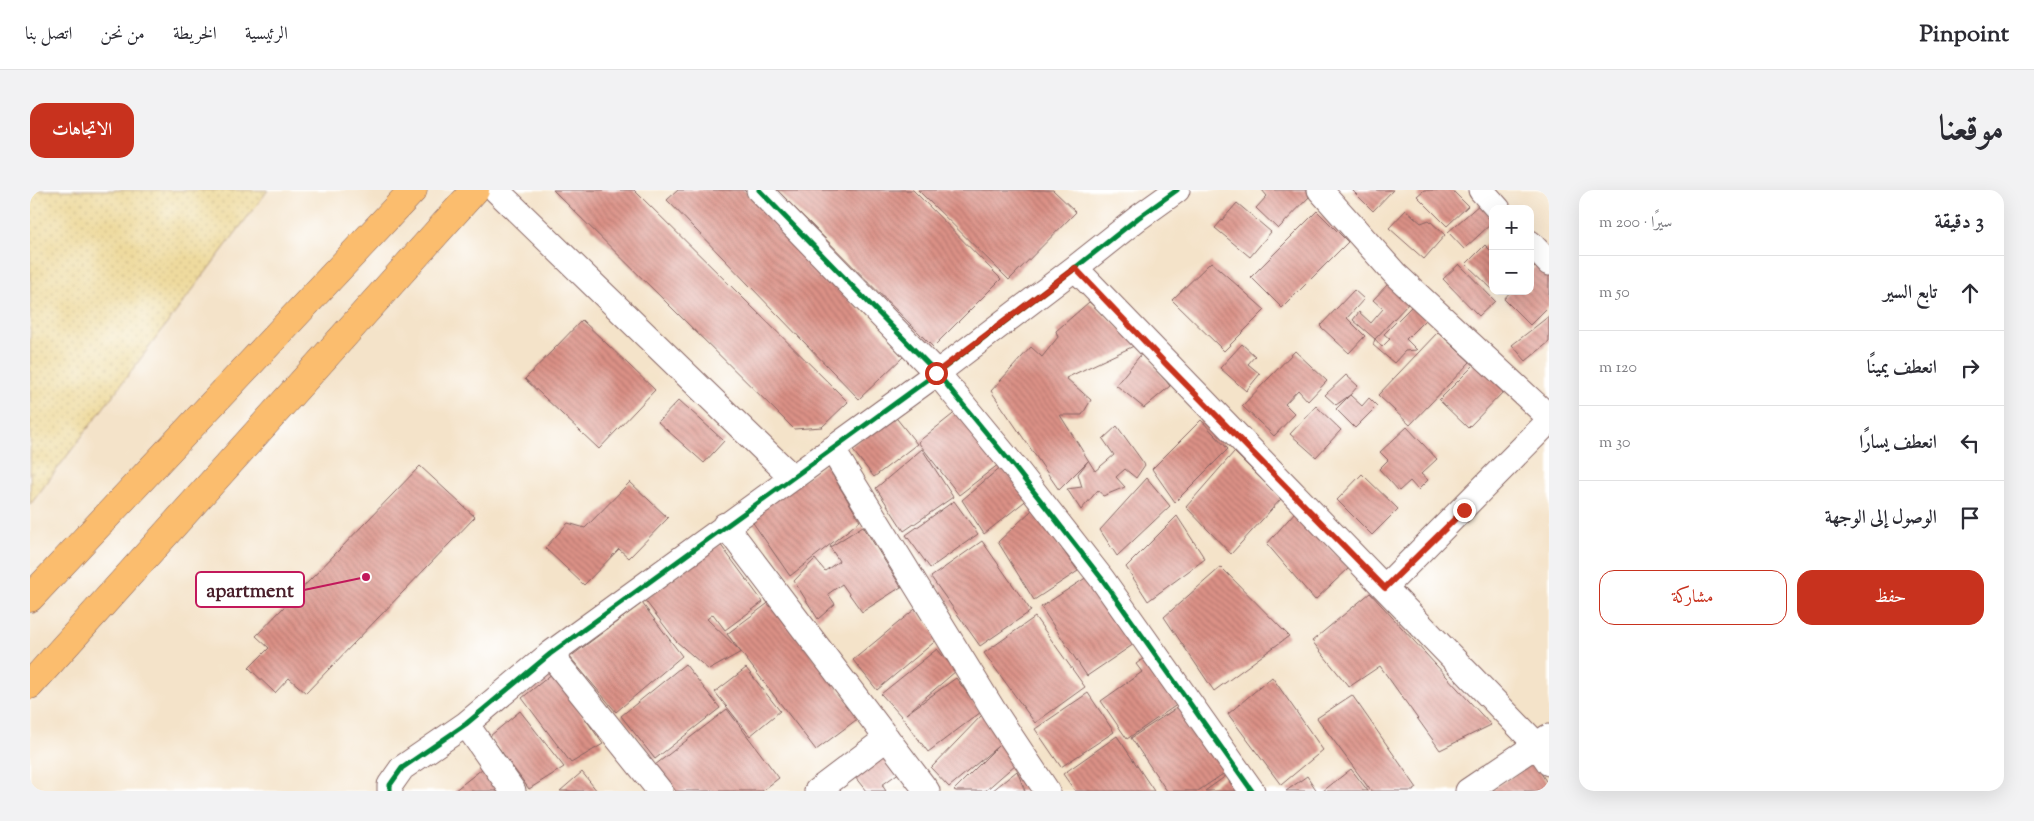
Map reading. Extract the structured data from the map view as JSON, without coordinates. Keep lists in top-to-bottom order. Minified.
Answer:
{"places":["apartment"],"page":{"header":"Pinpoint","nav":["الرئيسية","الخريطة","من نحن","اتصل بنا"],"title":"موقعنا","buttons":["الاتجاهات",["حفظ","مشاركة"]],"heading":["3 دقيقة","سيرًا · 200 m"],"map_buttons":["+","−"],"list":[["تابع السير","50 m"],["انعطف يمينًا","120 m"],["انعطف يسارًا","30 m"],"الوصول إلى الوجهة"]}}
